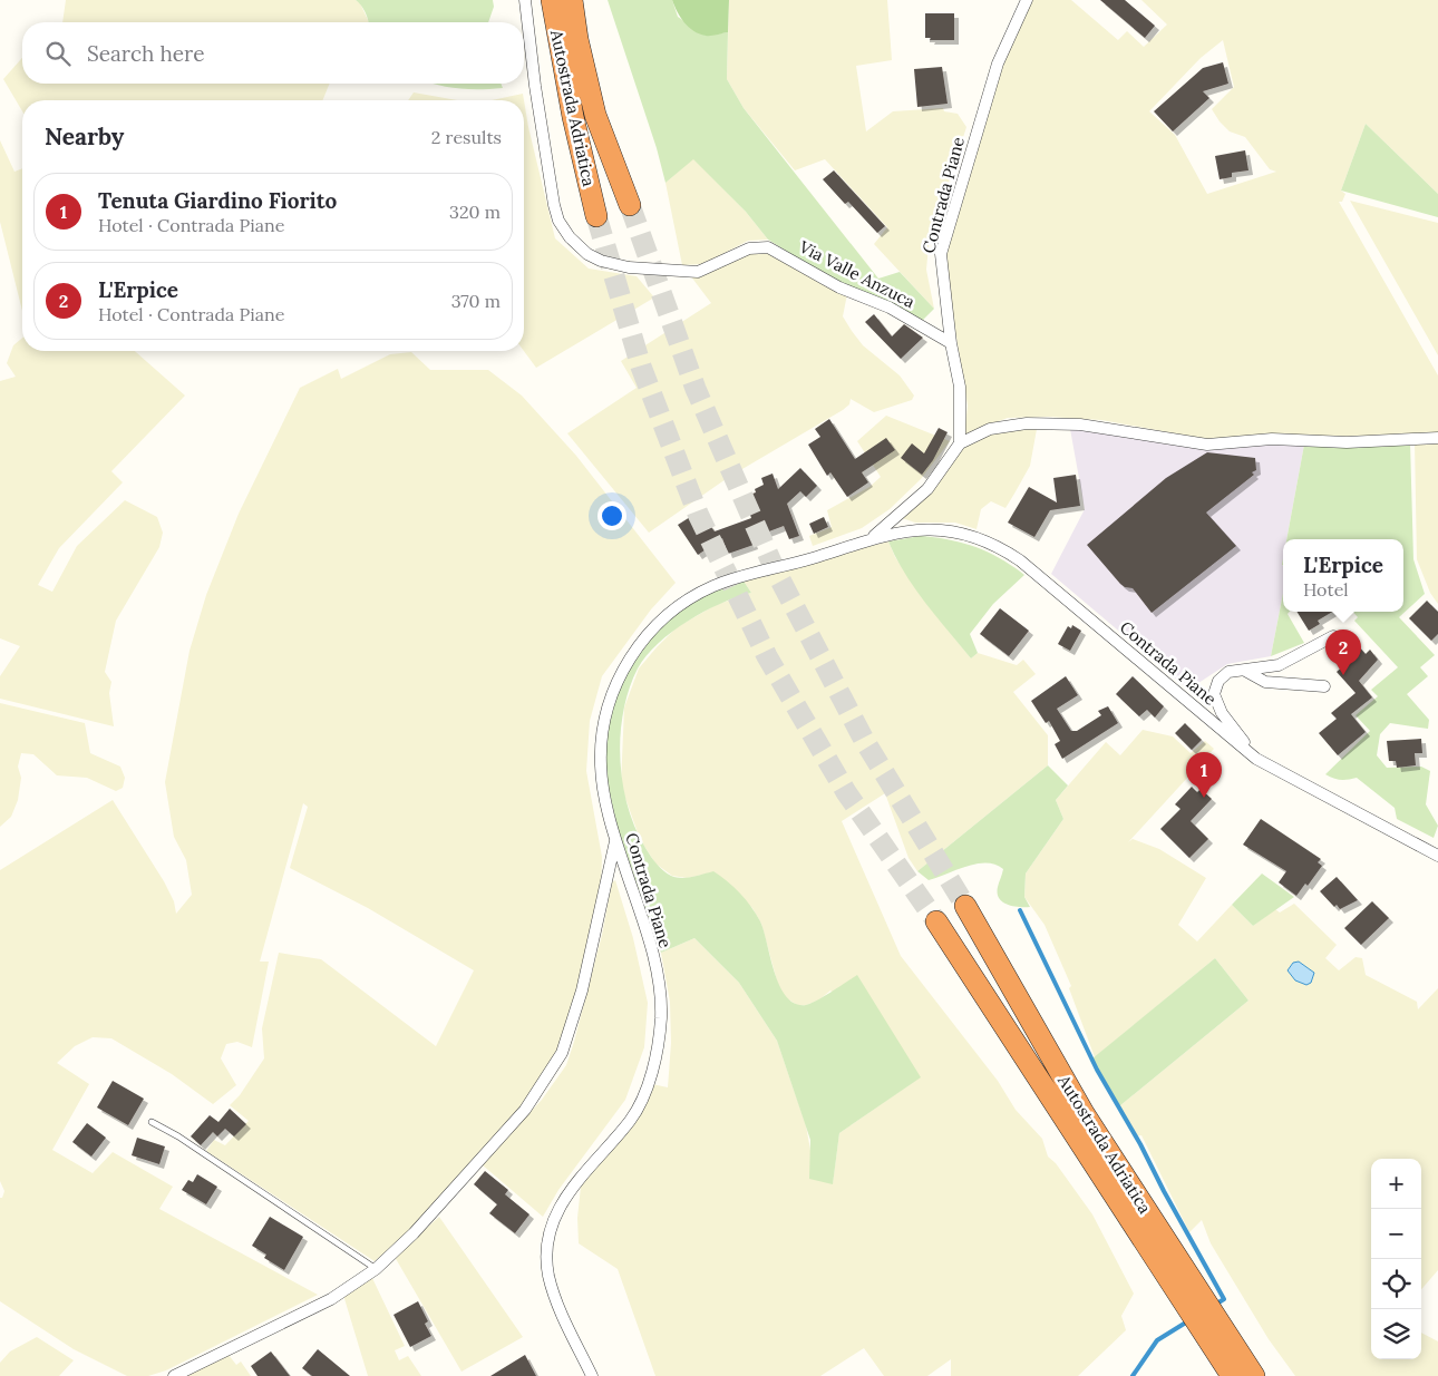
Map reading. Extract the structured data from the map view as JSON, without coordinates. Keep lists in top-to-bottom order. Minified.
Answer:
{"streets":{"highway":["Autostrada Adriatica"],"street":["Contrada Piane","Via Valle Anzuca"]},"crossings":[["Contrada Piane","Via Valle Anzuca"]],"page":{"search":"Search here","heading":["Nearby","2 results"],"list":[{"mark":"1","name":"Tenuta Giardino Fiorito","note":"Hotel · Contrada Piane","value":"320 m"},{"mark":"2","name":"L'Erpice","note":"Hotel · Contrada Piane","value":"370 m"}],"popup":["L'Erpice","Hotel"],"pins":["2","1"],"map_buttons":["+","−"]}}
